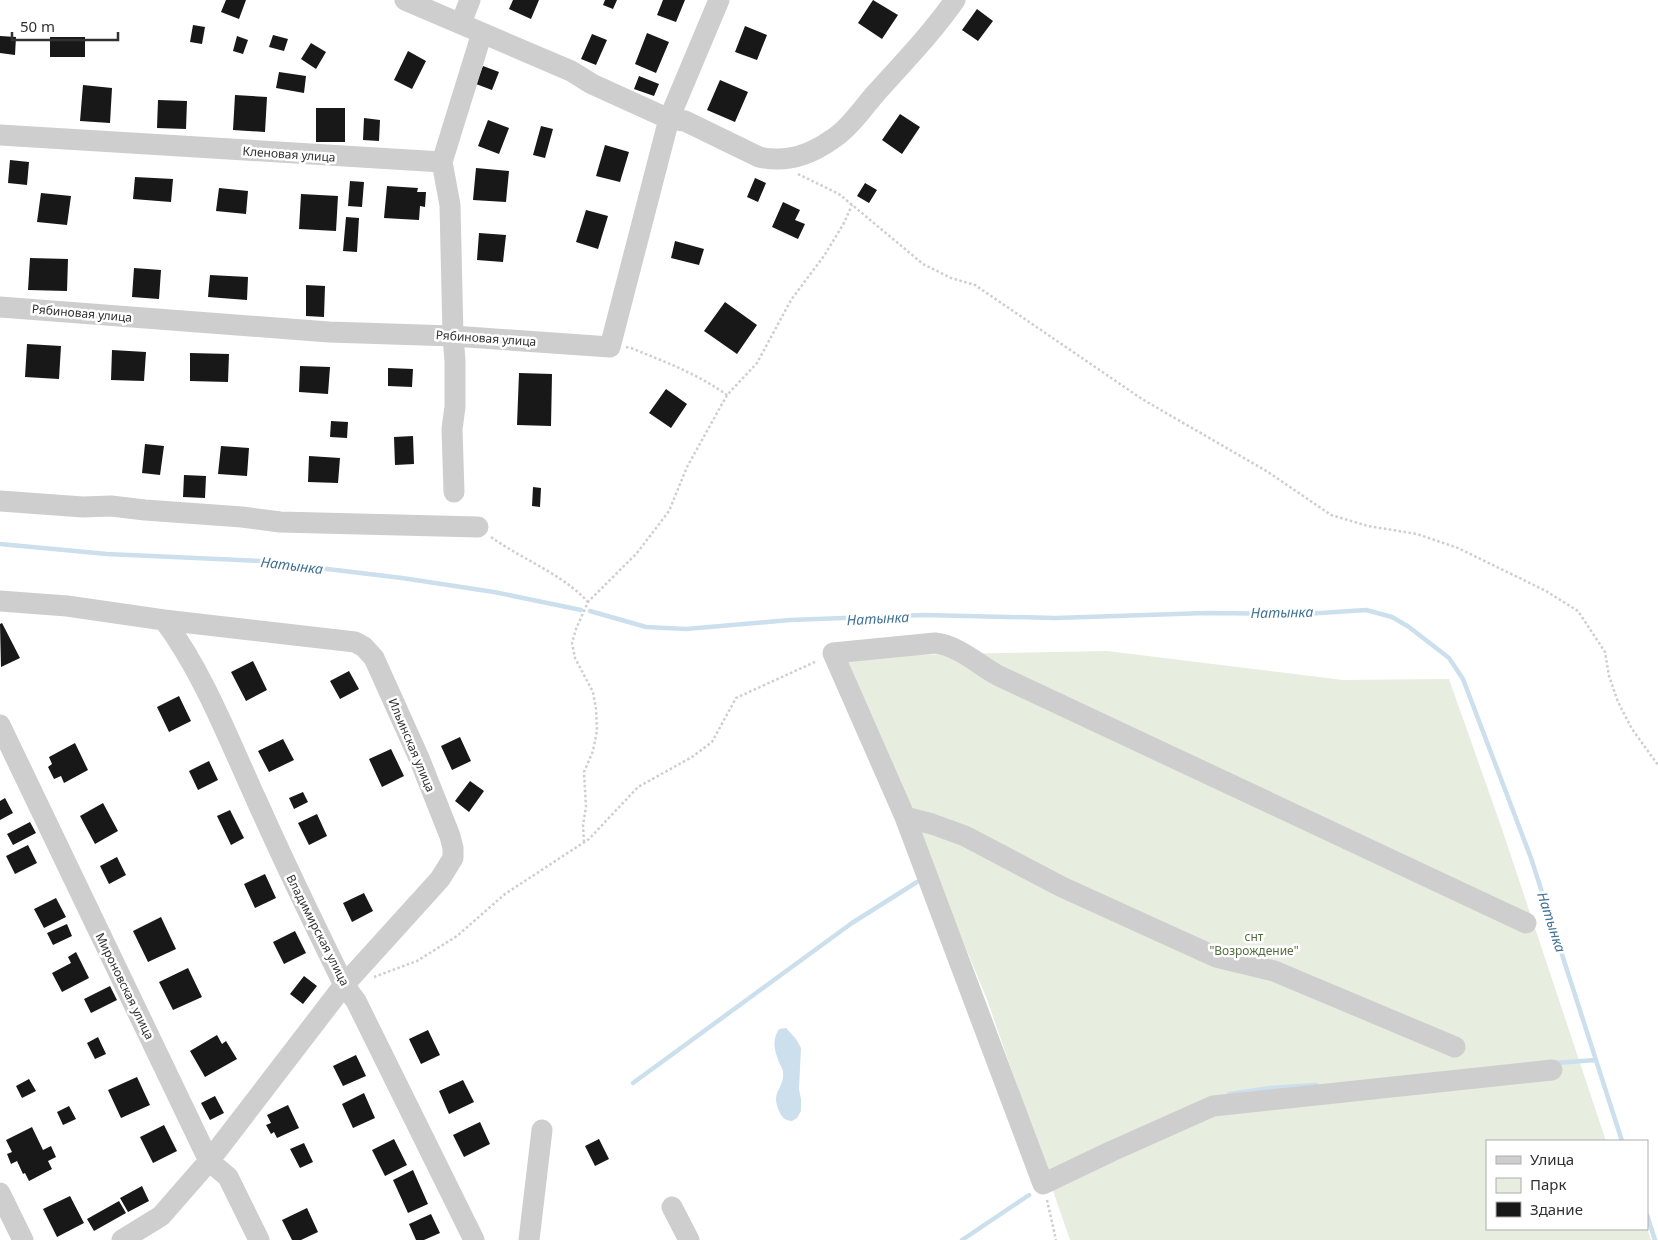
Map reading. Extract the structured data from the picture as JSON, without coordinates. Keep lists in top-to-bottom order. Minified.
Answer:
{"streets":{"street":["Кленовая улица","Рябиновая улица","Ильинская улица","Владимирская улица","Мироновская улица"]},"crossings":[["Ильинская улица","Владимирская улица"]],"water":["Натынка"],"parks":["снт \"Возрождение\""],"legend":["Улица","Парк","Здание"],"scale_bar":"50 m"}
